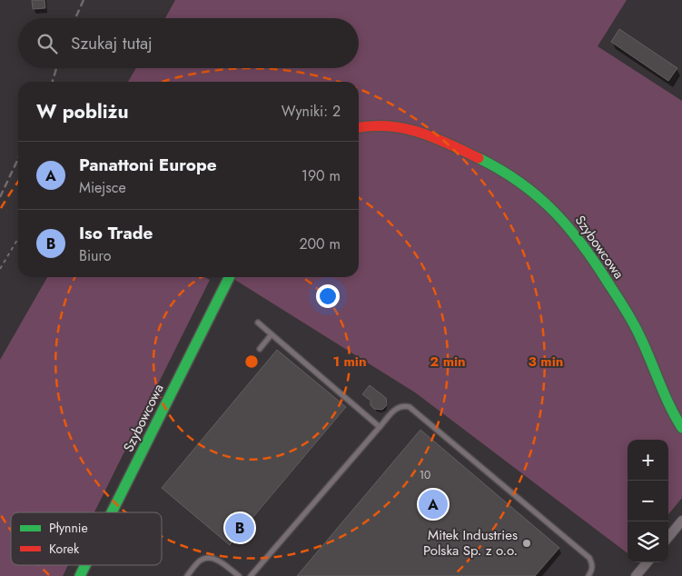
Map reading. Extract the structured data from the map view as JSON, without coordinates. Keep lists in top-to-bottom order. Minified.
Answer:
{"streets":{"street":["Szybowcowa"]},"places":["Mitek Industries Polska Sp. z o.o."],"house_numbers":["10"],"legend":["Płynnie","Korek"],"page":{"search":"Szukaj tutaj","heading":["W pobliżu","Wyniki: 2"],"list":[{"mark":"A","name":"Panattoni Europe","note":"Miejsce","value":"190 m"},{"mark":"B","name":"Iso Trade","note":"Biuro","value":"200 m"}],"map_buttons":["+","−"],"pins":["A","B"]},"rings":["1 min","2 min","3 min"]}
